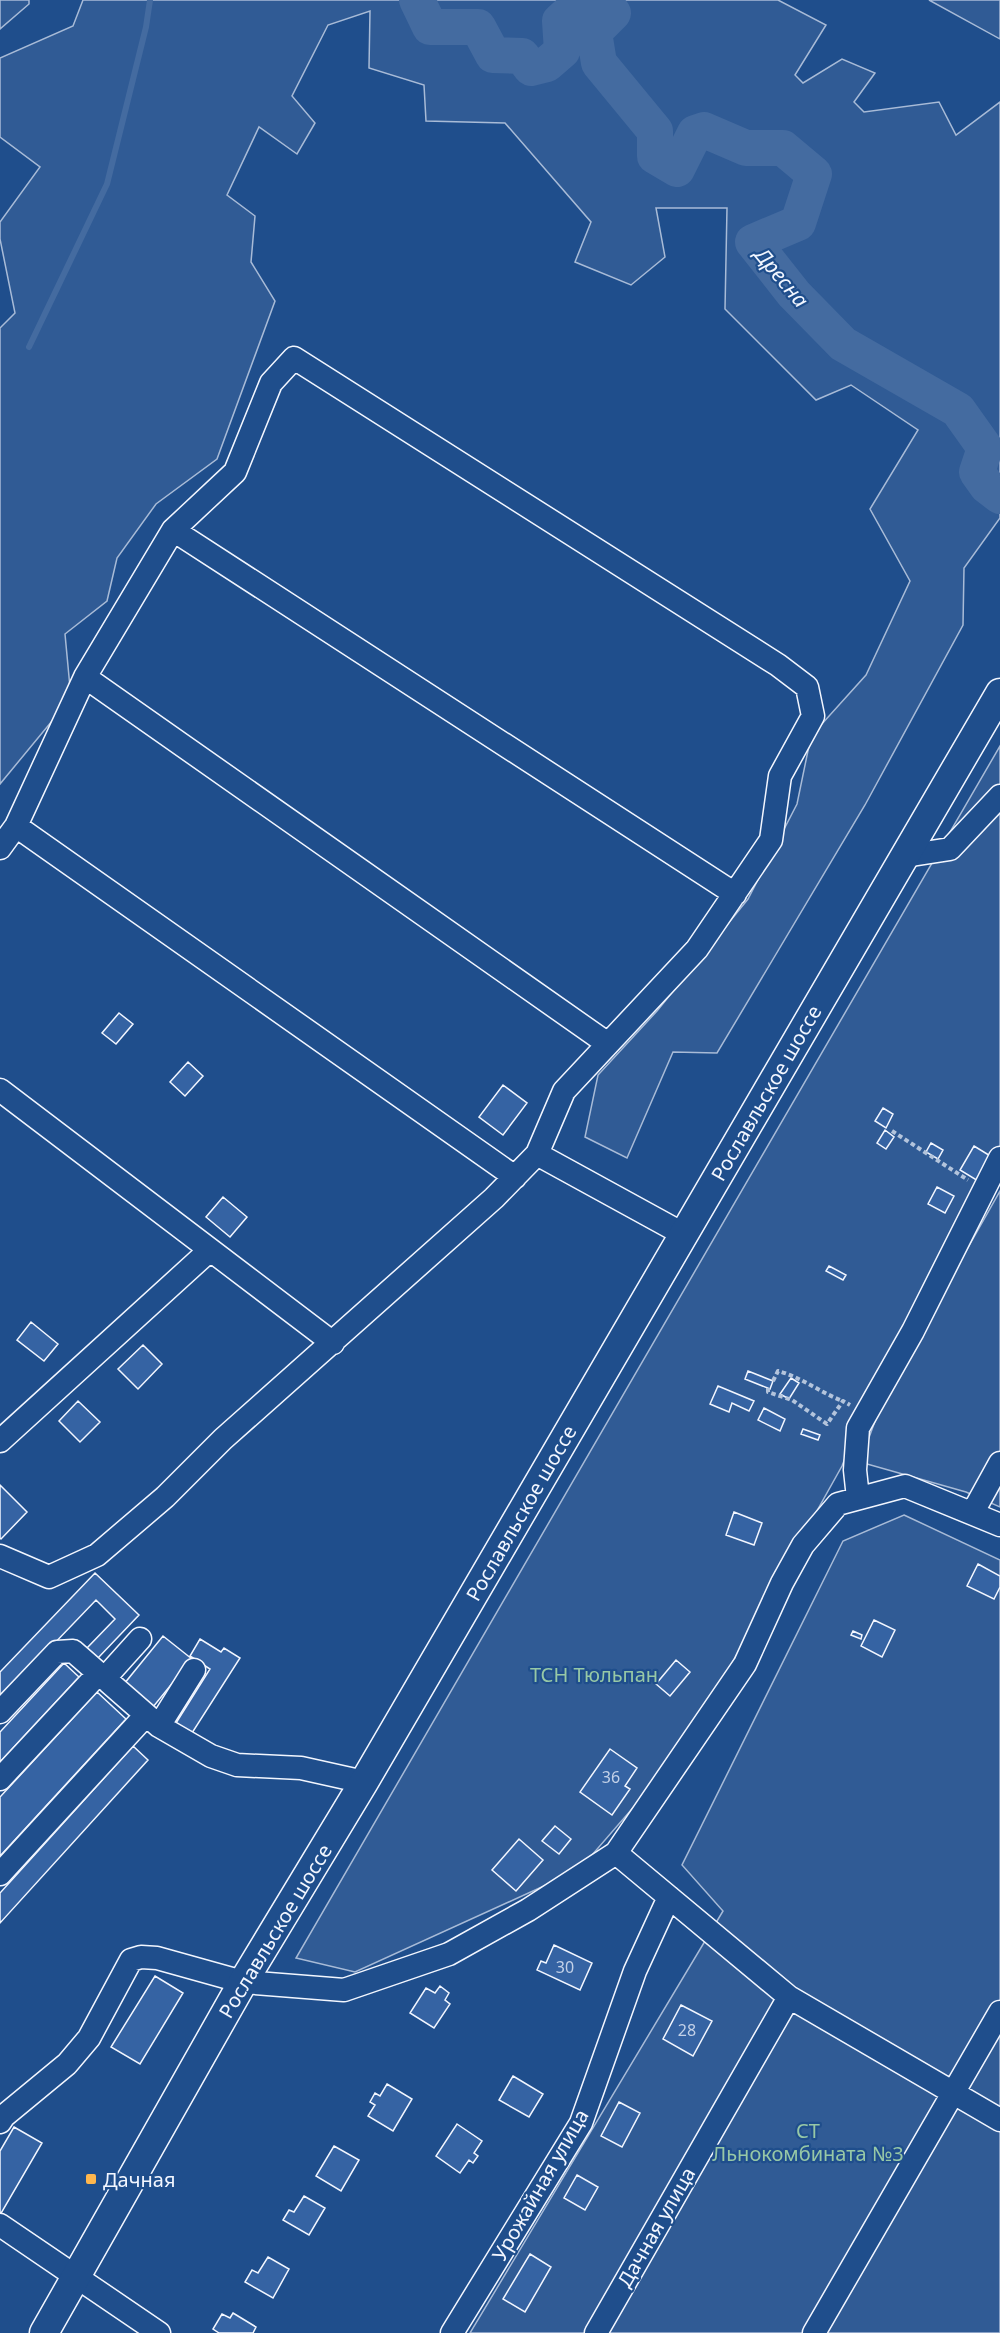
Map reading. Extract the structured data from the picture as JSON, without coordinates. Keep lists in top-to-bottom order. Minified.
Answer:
{"streets":{"main road":["Рославльское шоссе"],"street":["Урожайная улица","Дачная улица"]},"water":["Дресна"],"parks":["ТСН Тюльпан","СТ Льнокомбината №3"],"places":{"transit":["Дачная"]},"house_numbers":["36","30","28"]}
